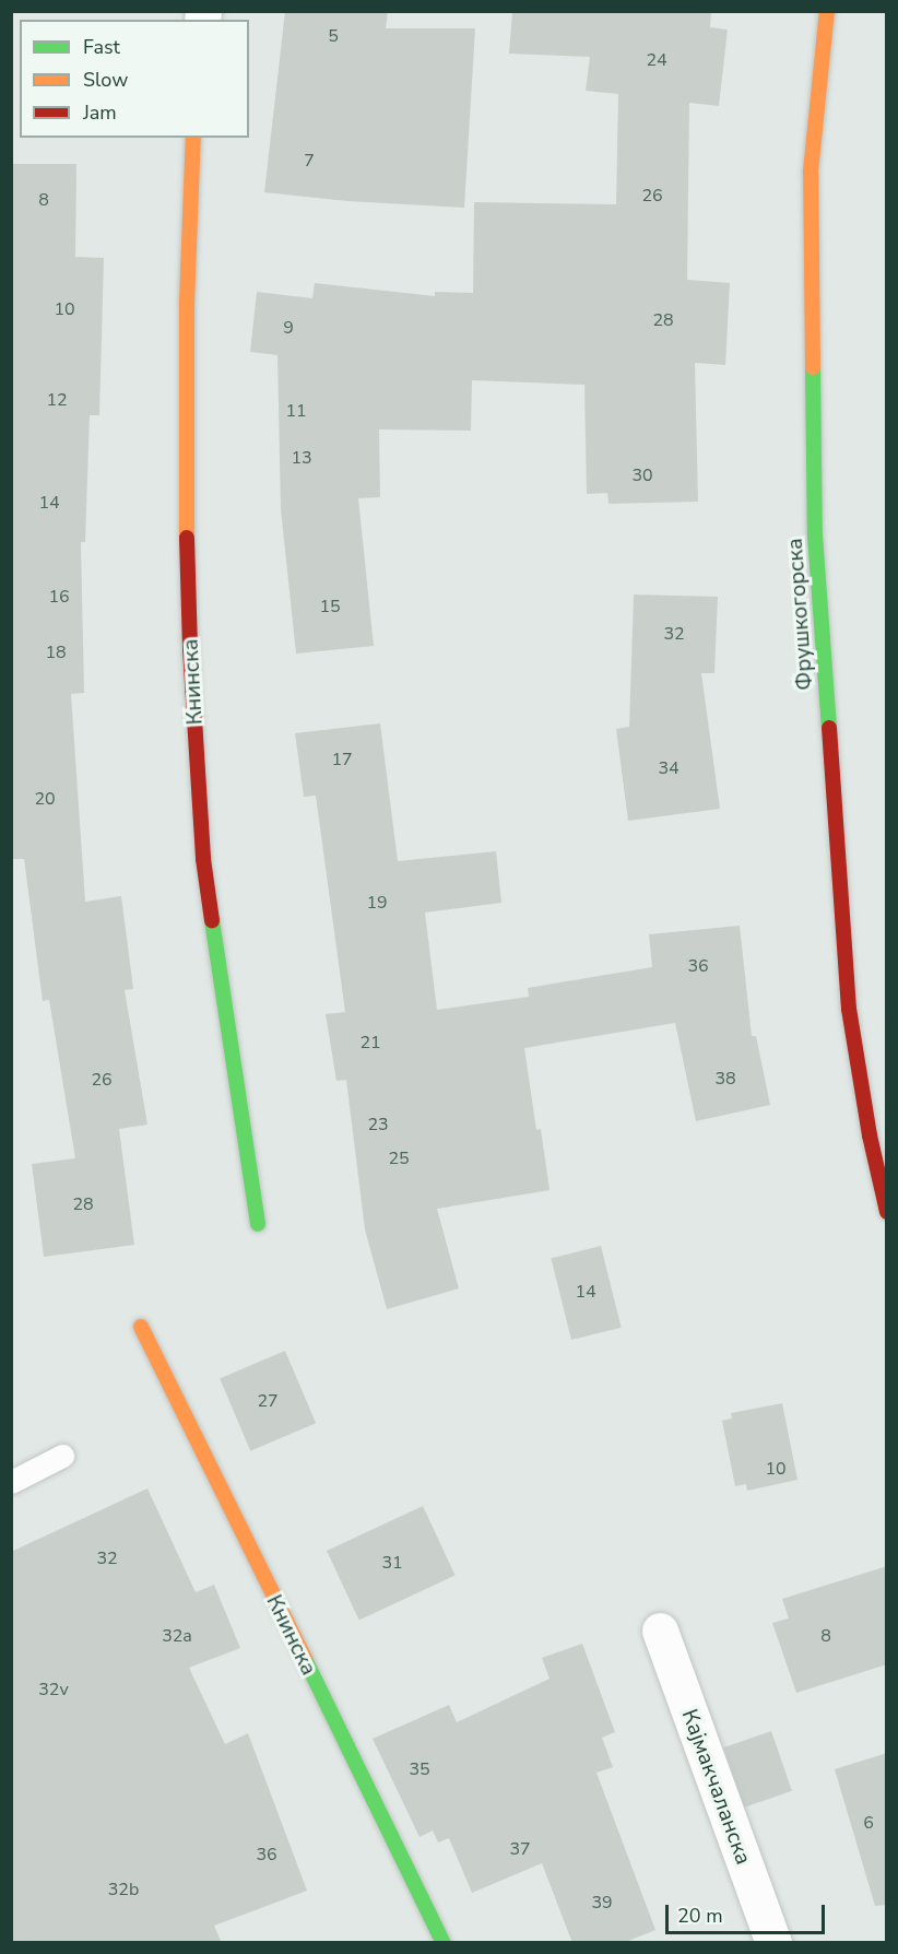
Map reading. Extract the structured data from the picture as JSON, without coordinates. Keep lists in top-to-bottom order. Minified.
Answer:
{"streets":{"street":["Фрушкогорска","Книнска","Кајмакчаланска"]},"house_numbers":["5","24","7","26","8","10","28","9","12","11","13","30","14","16","15","32","18","17","34","20","19","36","21","38","26","23","25","28","14","27","10","32","31","32a","8","32v","35","6","37","36","32b","39"],"legend":["Fast","Slow","Jam"],"scale_bar":"20 m"}
